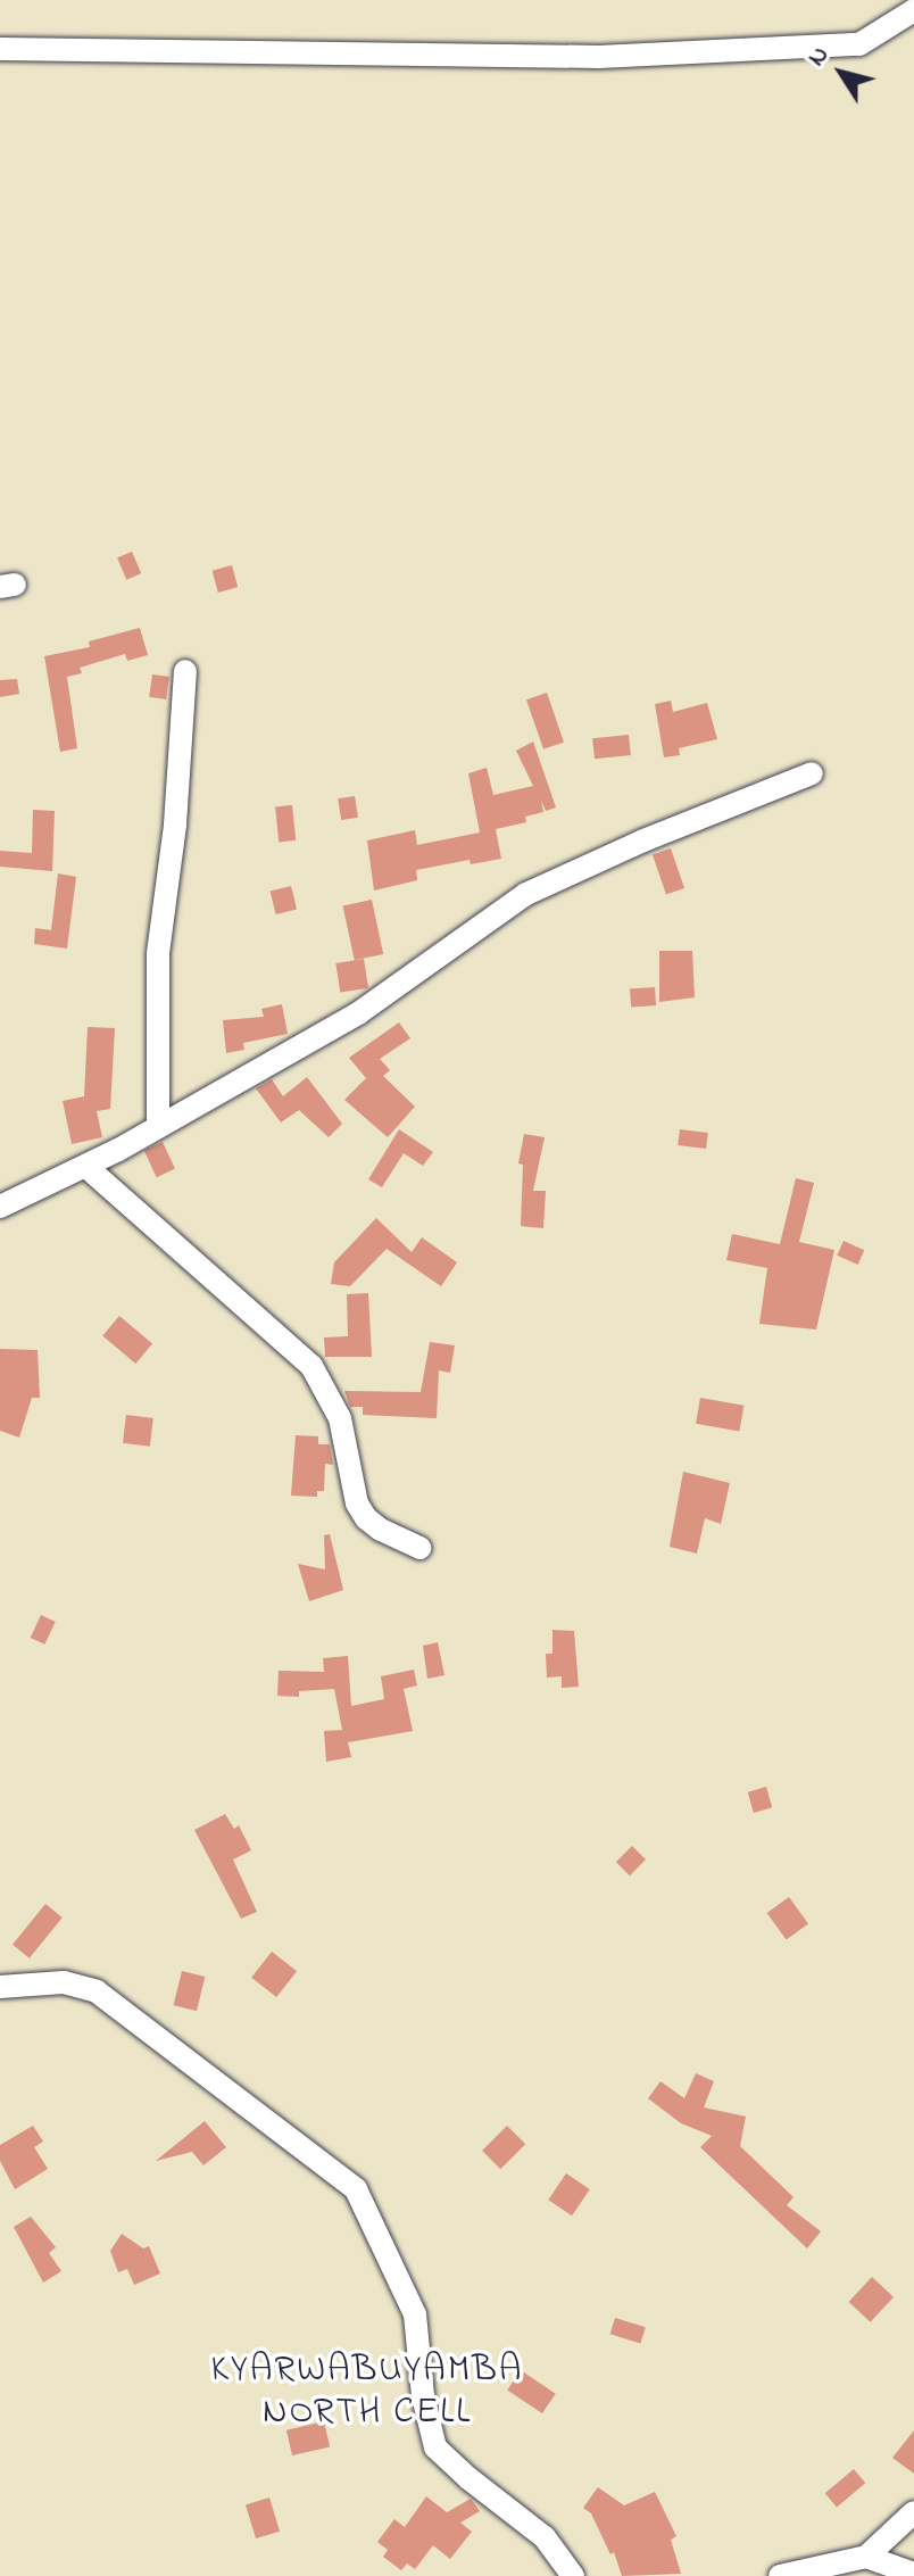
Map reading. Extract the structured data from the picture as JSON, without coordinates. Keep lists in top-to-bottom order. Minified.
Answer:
{"districts":["KYARWABUYAMBA NORTH CELL"],"north":"top left"}
